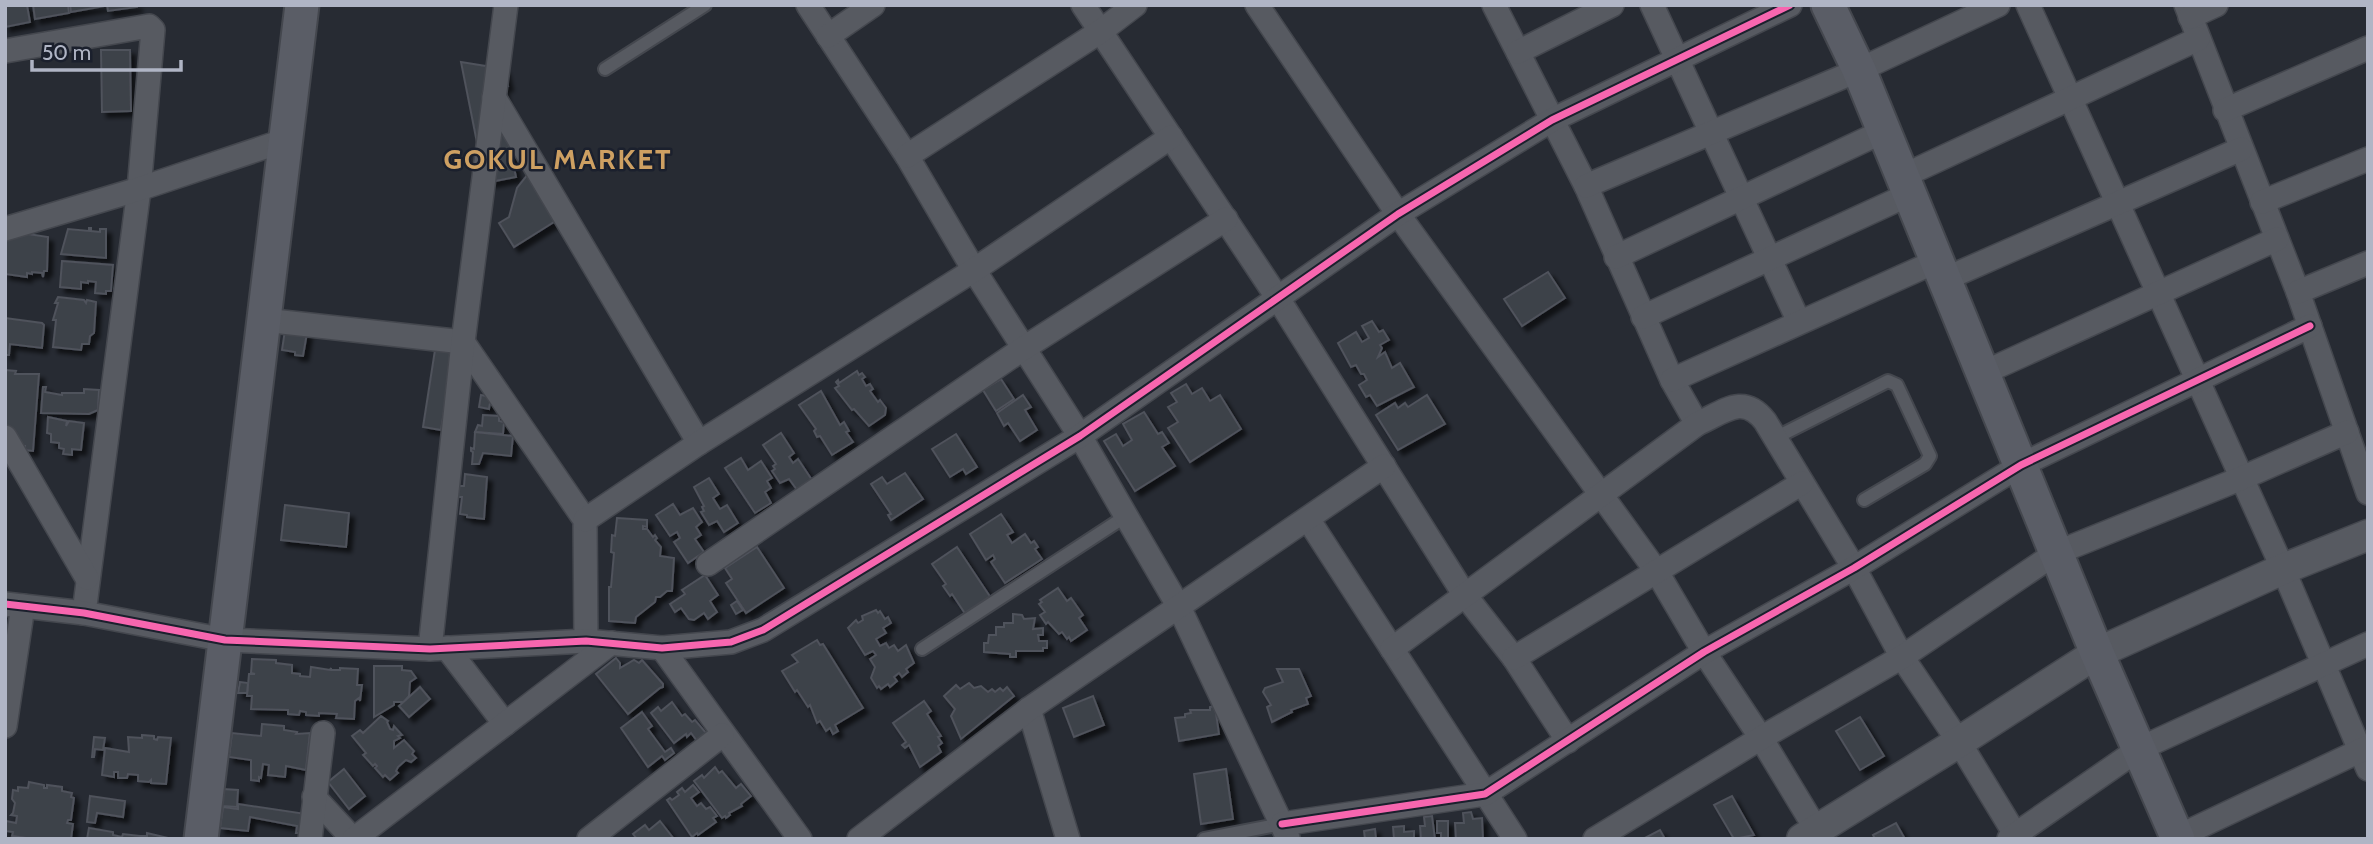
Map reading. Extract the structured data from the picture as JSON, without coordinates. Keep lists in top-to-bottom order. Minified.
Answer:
{"districts":["GOKUL MARKET"],"scale_bar":"50 m"}
